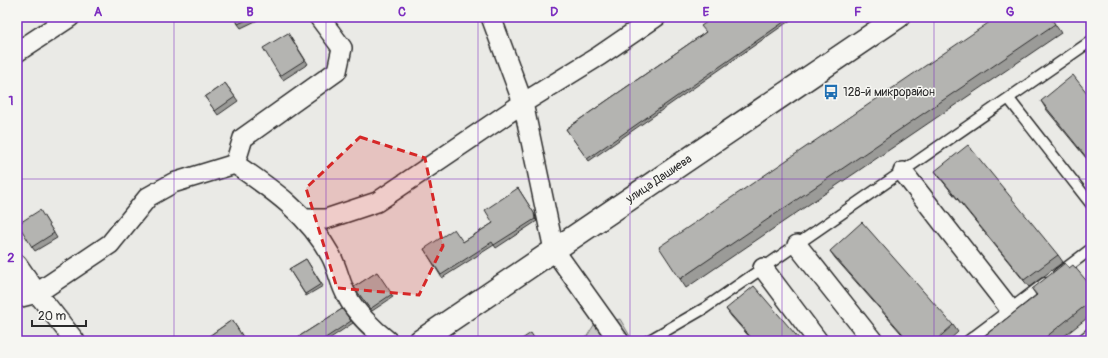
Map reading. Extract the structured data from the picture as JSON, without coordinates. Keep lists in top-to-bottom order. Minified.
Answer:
{"streets":{"street":["улица Дашиева"]},"places":{"bus stop":["128-й микрорайон"]},"scale_bar":"20 m","grid":{"columns":["A","B","C","D","E","F","G"],"rows":["1","2"]}}
